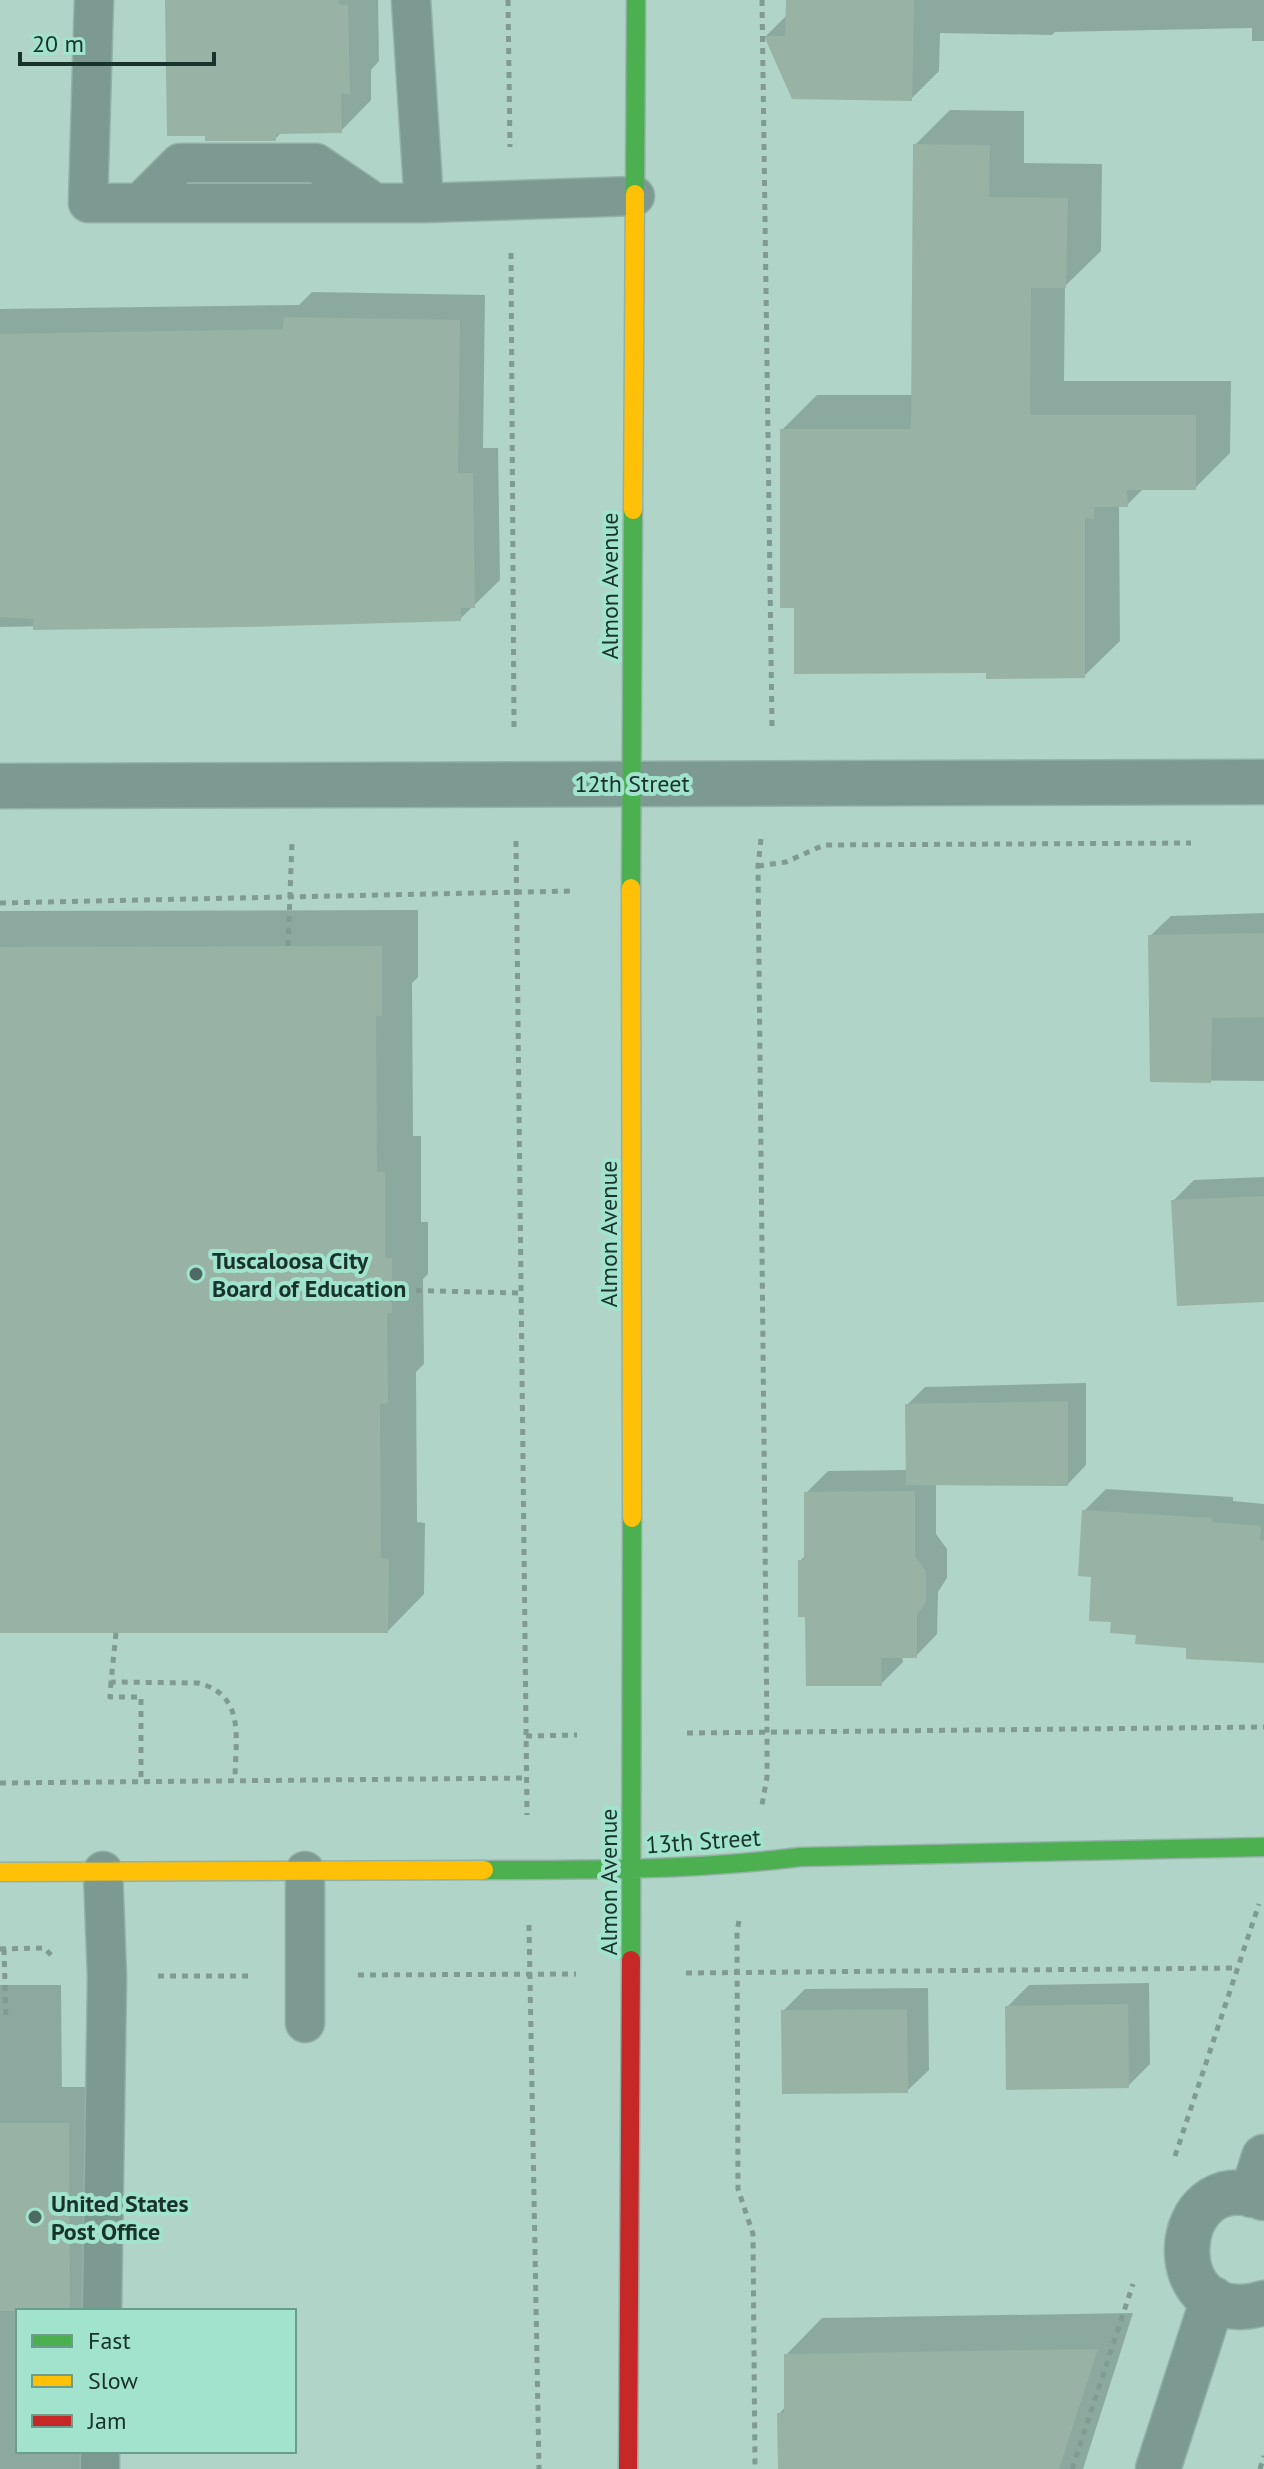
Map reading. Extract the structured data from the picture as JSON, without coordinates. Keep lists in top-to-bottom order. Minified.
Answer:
{"streets":{"main road":["Almon Avenue","13th Street"],"street":["12th Street"]},"crossings":[["Almon Avenue","12th Street"],["Almon Avenue","13th Street"]],"places":["Tuscaloosa City Board of Education","United States Post Office"],"legend":["Fast","Slow","Jam"],"scale_bar":"20 m"}
